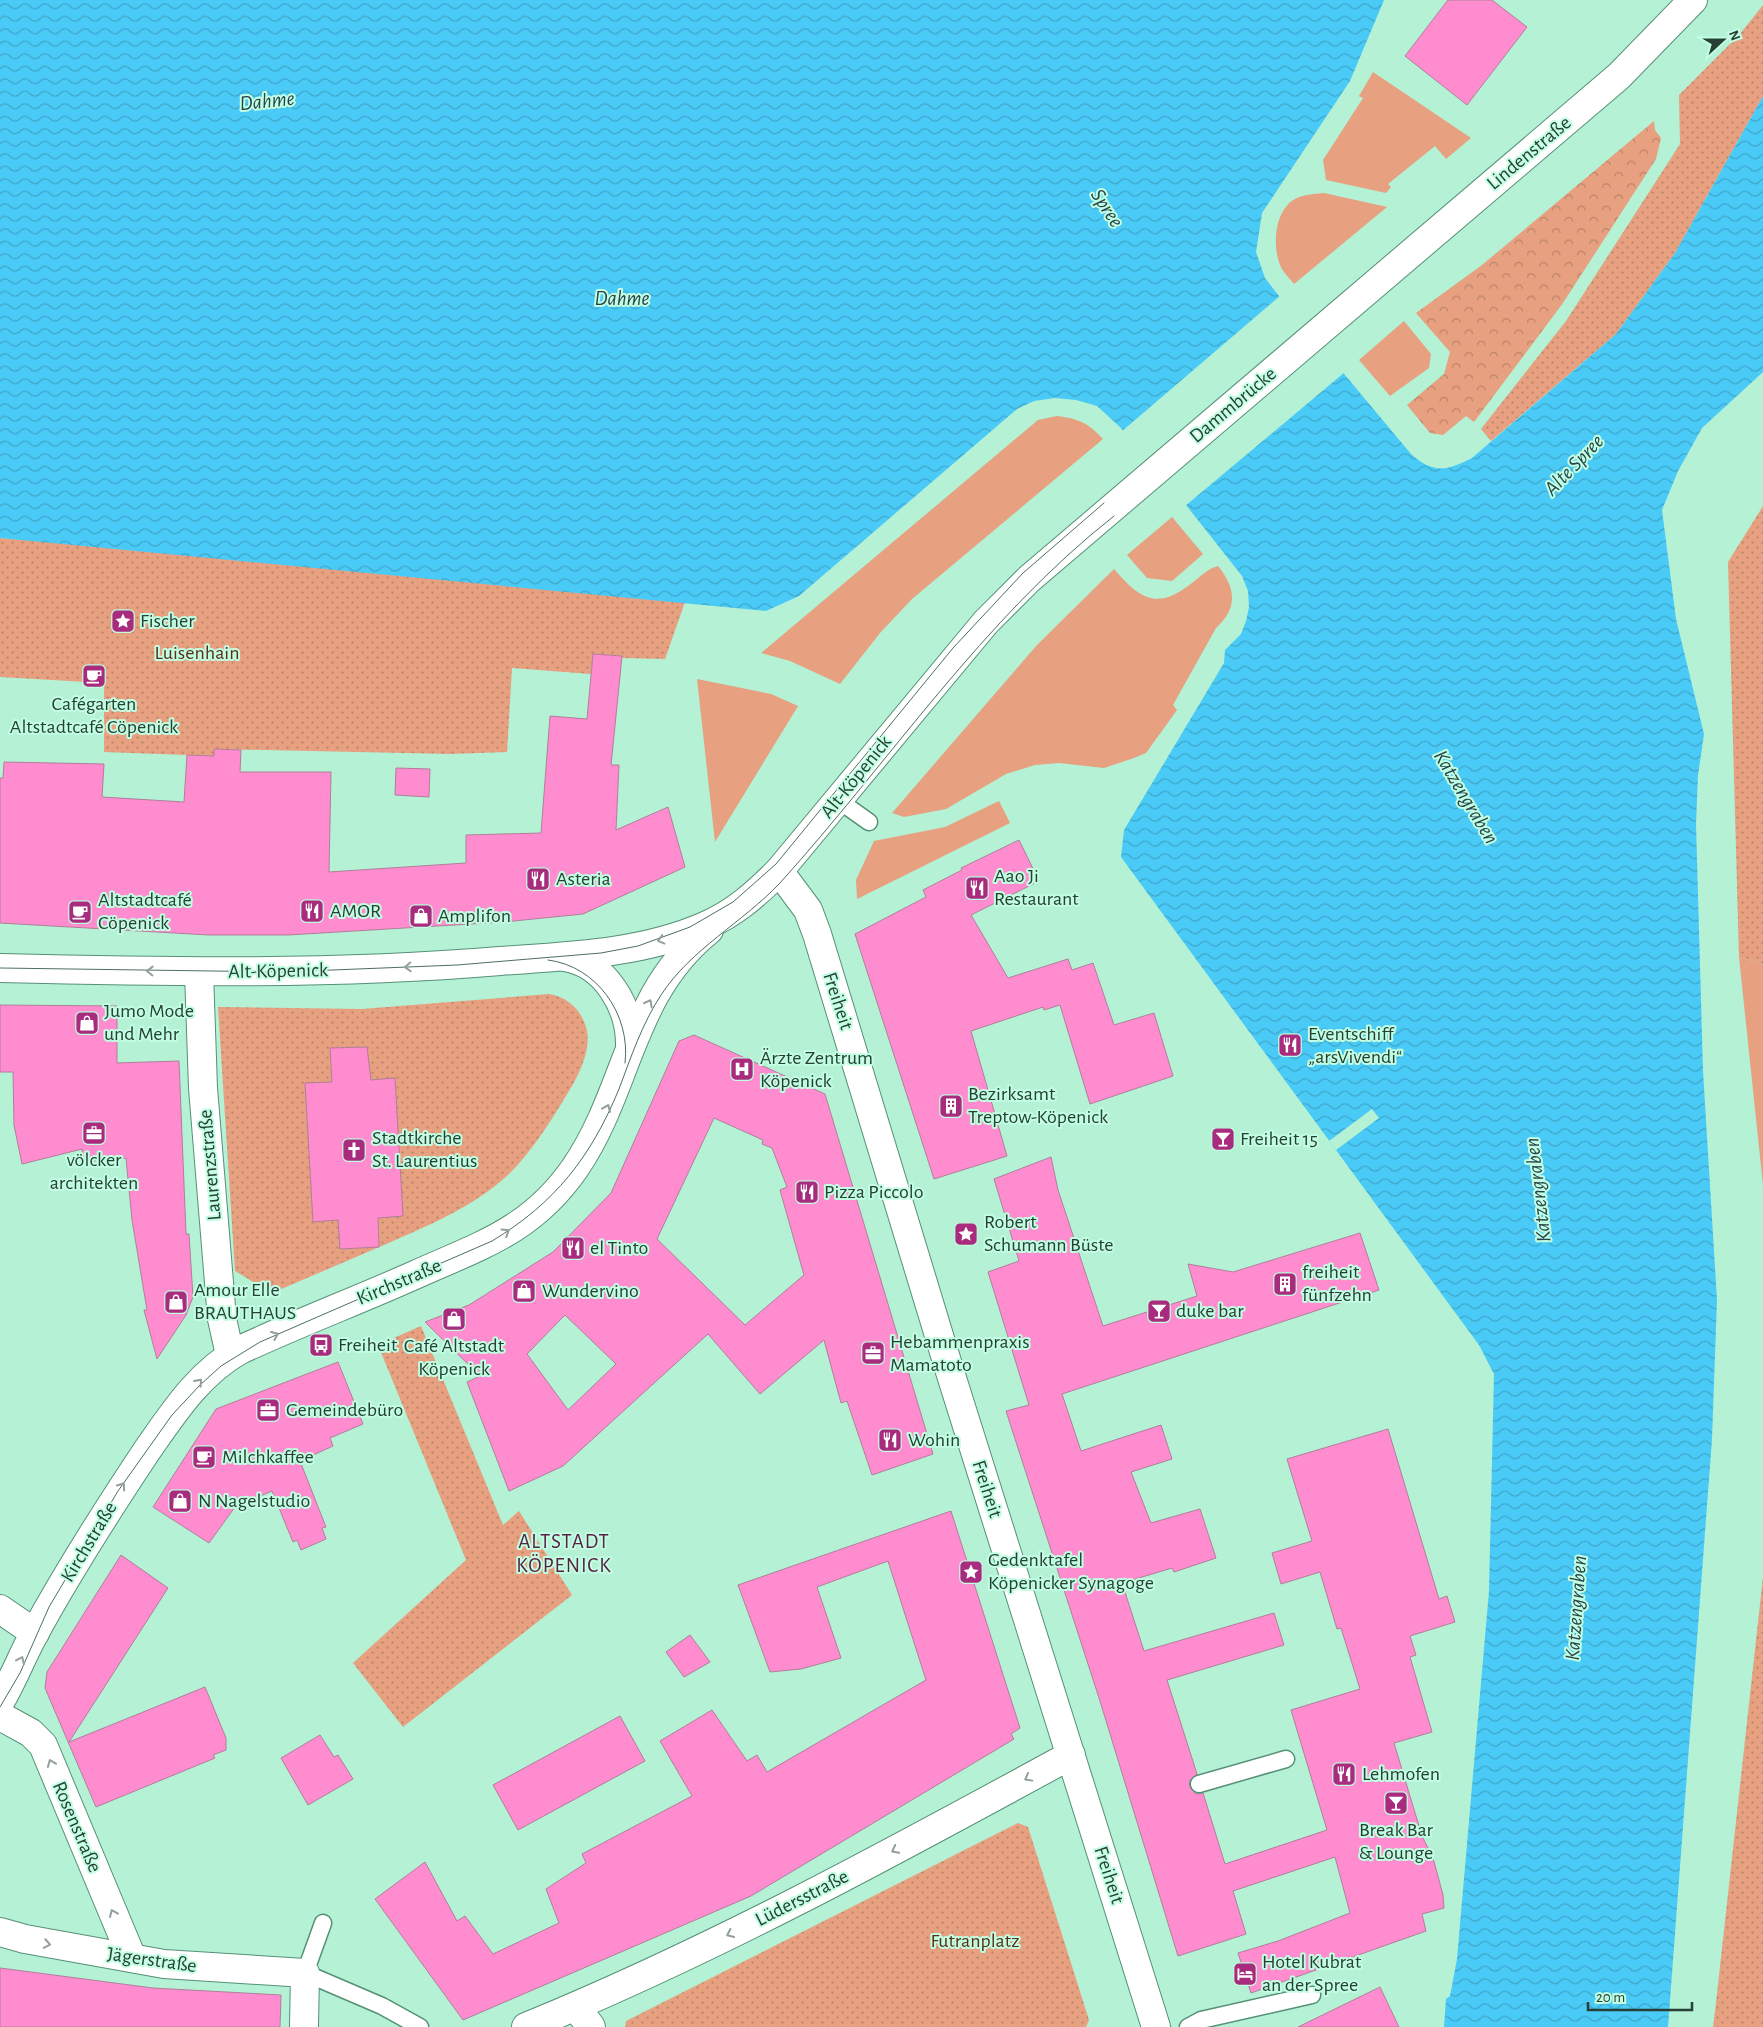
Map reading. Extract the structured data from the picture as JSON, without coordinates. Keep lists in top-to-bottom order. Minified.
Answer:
{"streets":{"street":["Lindenstraße","Dammbrücke","Alt-Köpenick","Freiheit","Laurenzstraße","Kirchstraße","Rosenstraße","Lüdersstraße","Jägerstraße"]},"crossings":[["Lindenstraße","Dammbrücke"],["Dammbrücke","Alt-Köpenick"],["Alt-Köpenick","Freiheit"],["Alt-Köpenick","Laurenzstraße"],["Alt-Köpenick","Kirchstraße"],["Freiheit","Lüdersstraße"],["Laurenzstraße","Kirchstraße"],["Rosenstraße","Jägerstraße"]],"one_way":["Alt-Köpenick","Kirchstraße","Rosenstraße","Lüdersstraße","Jägerstraße"],"districts":["ALTSTADT KÖPENICK"],"water":["Dahme","Spree","Alte Spree","Katzengraben"],"parks":["Luisenhain","Futranplatz"],"places":{"place":["Fischer","Robert Schumann Büste","Gedenktafel Köpenicker Synagoge"],"cafe":["Cafégarten Altstadtcafé Cöpenick","Altstadtcafé Cöpenick","Milchkaffee"],"restaurant":["Asteria","Aao Ji Restaurant","AMOR","Eventschiff „arsVivendi“","Pizza Piccolo","el Tinto","Wohin","Lehmofen"],"shop":["Amplifon","Jumo Mode und Mehr","Wundervino","Amour Elle BRAUTHAUS","Café Altstadt Köpenick","N Nagelstudio"],"hospital":["Ärzte Zentrum Köpenick"],"building":["Bezirksamt Treptow-Köpenick","freiheit fünfzehn"],"office":["völcker architekten","Hebammenpraxis Mamatoto","Gemeindebüro"],"bar":["Freiheit 15","duke bar","Break Bar & Lounge"],"church":["Stadtkirche St. Laurentius"],"bus stop":["Freiheit"],"hotel":["Hotel Kubrat an der Spree"]},"scale_bar":"20 m","north":"right"}
